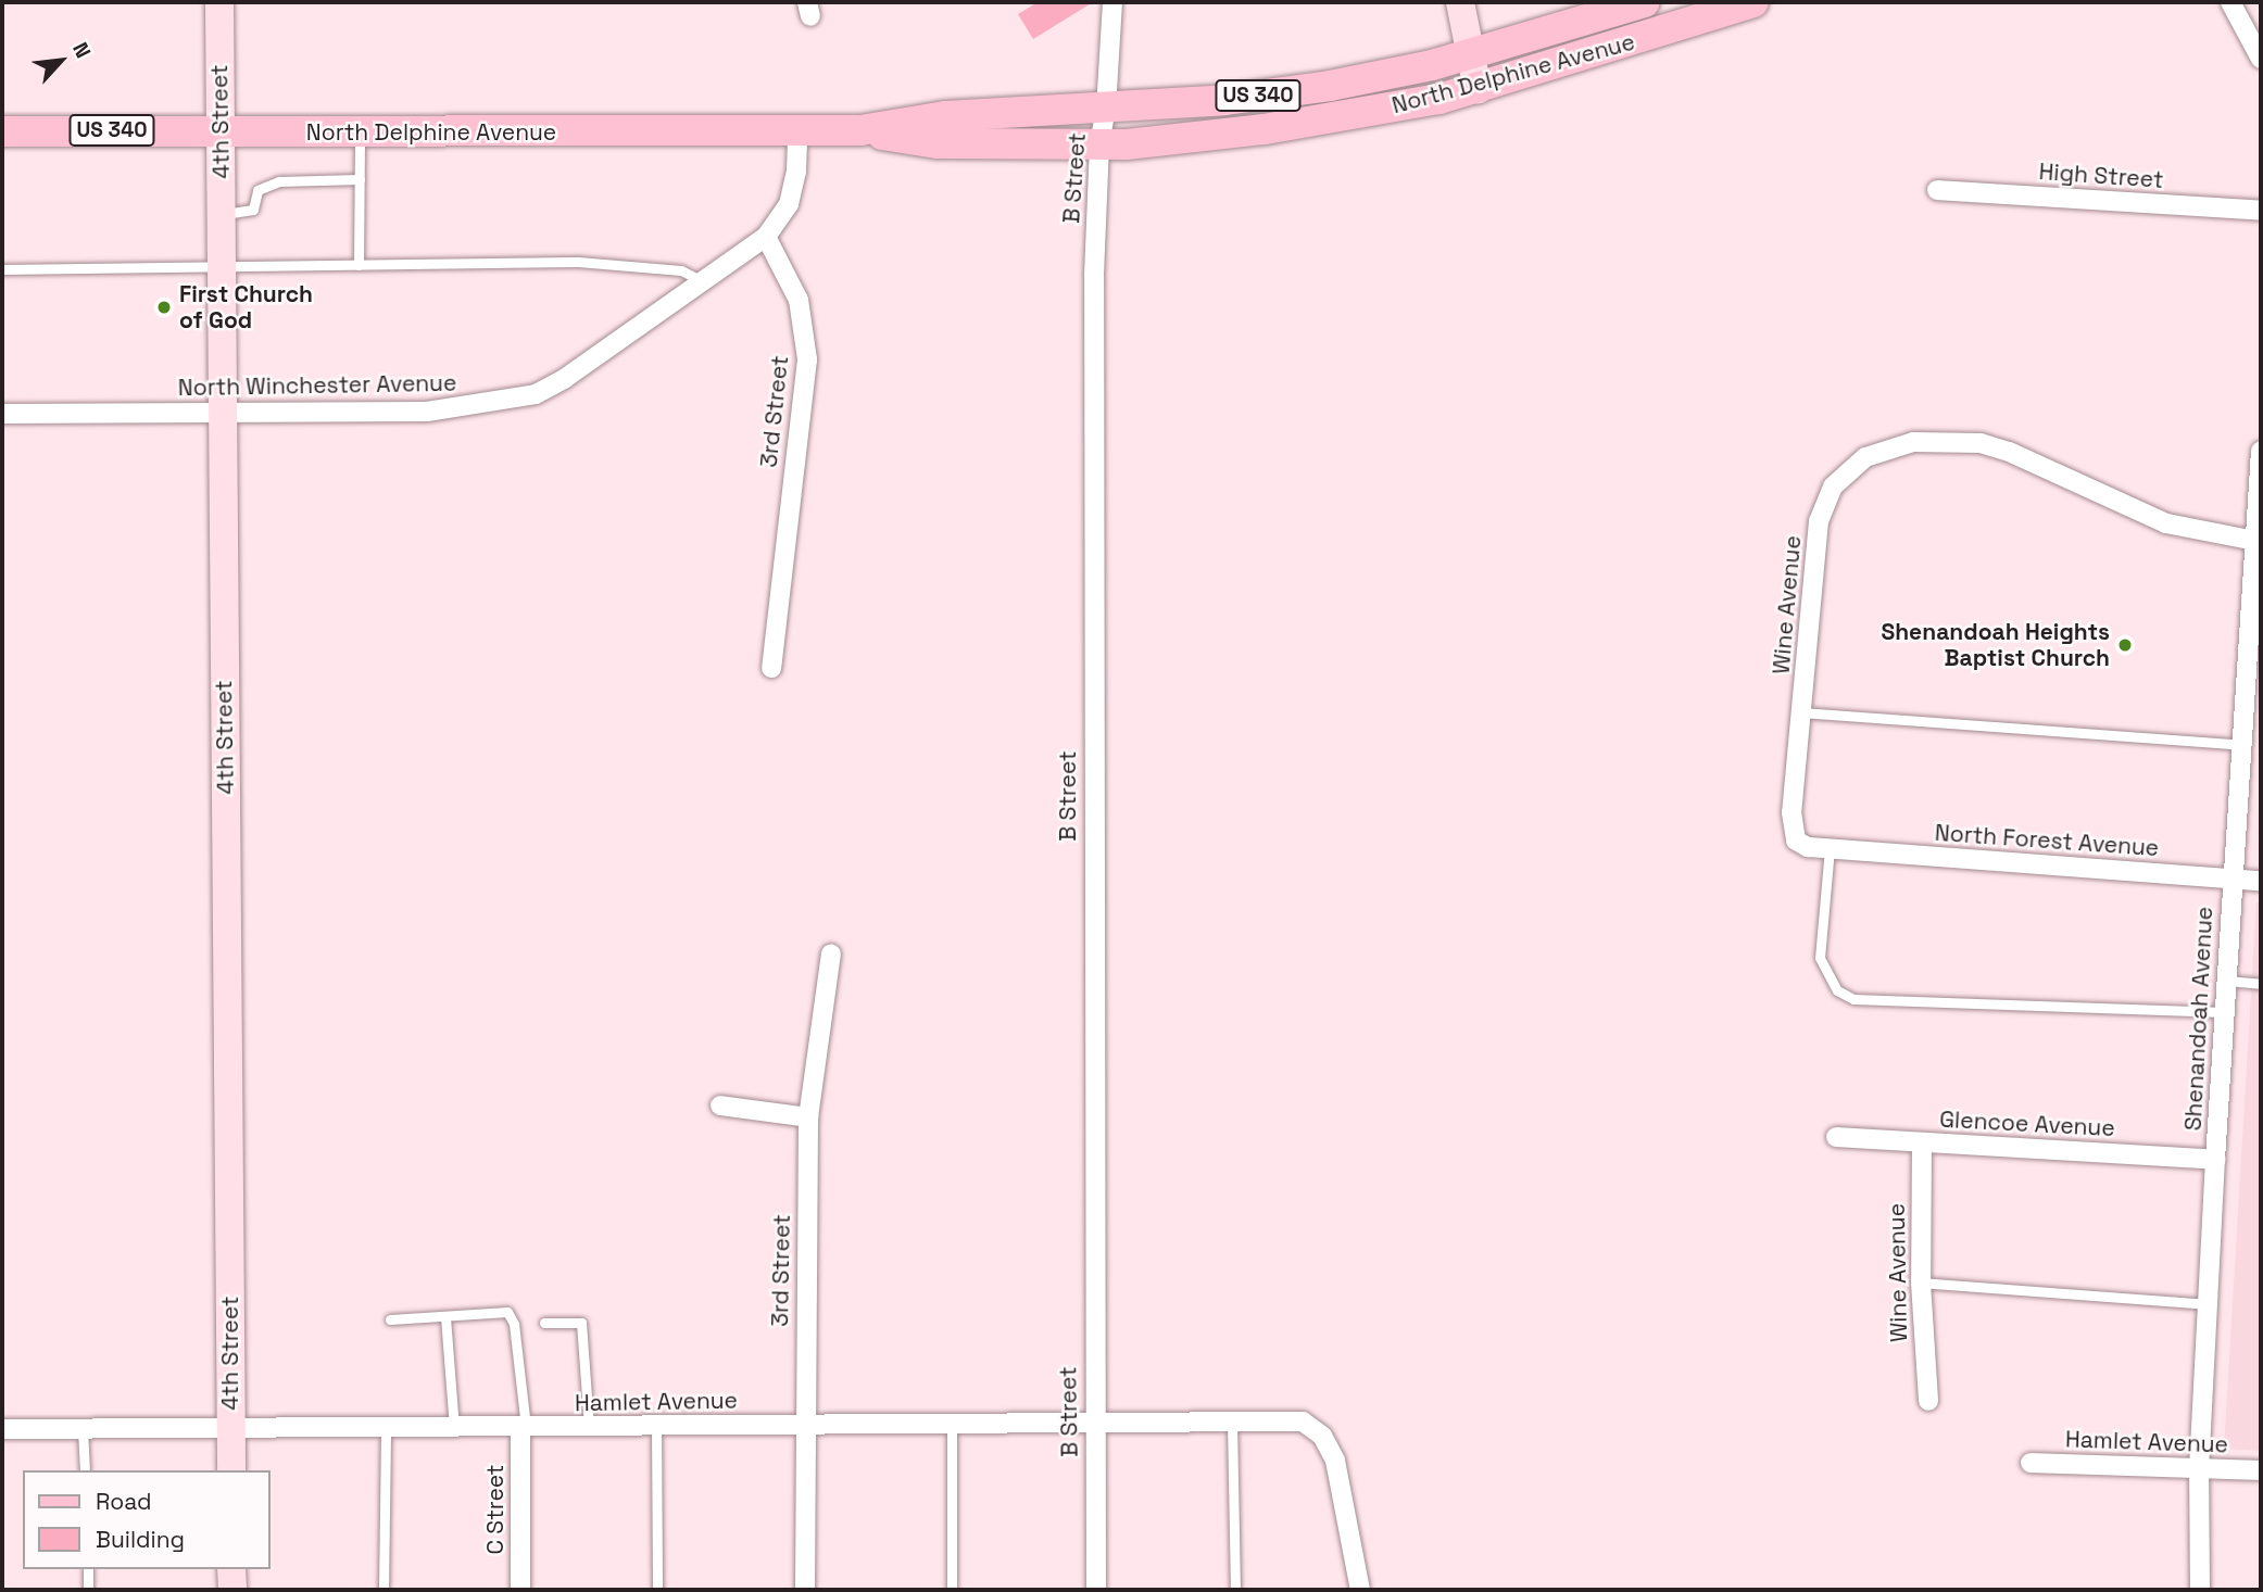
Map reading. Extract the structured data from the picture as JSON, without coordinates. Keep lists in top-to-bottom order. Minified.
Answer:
{"streets":{"main road":["North Delphine Avenue","US 340"],"street":["4th Street","High Street","B Street","North Winchester Avenue","3rd Street","Wine Avenue","North Forest Avenue","Shenandoah Avenue","Glencoe Avenue","Hamlet Avenue","C Street"]},"crossings":[["North Delphine Avenue","4th Street"],["North Delphine Avenue","B Street"],["4th Street","North Winchester Avenue"],["4th Street","Hamlet Avenue"],["B Street","Hamlet Avenue"],["North Winchester Avenue","3rd Street"],["3rd Street","Hamlet Avenue"],["Wine Avenue","North Forest Avenue"],["Wine Avenue","Shenandoah Avenue"],["Wine Avenue","Glencoe Avenue"],["North Forest Avenue","Shenandoah Avenue"],["Shenandoah Avenue","Glencoe Avenue"],["Shenandoah Avenue","Hamlet Avenue"],["Hamlet Avenue","C Street"]],"places":["First Church of God","Shenandoah Heights Baptist Church"],"legend":["Road","Building"],"north":"top right"}
